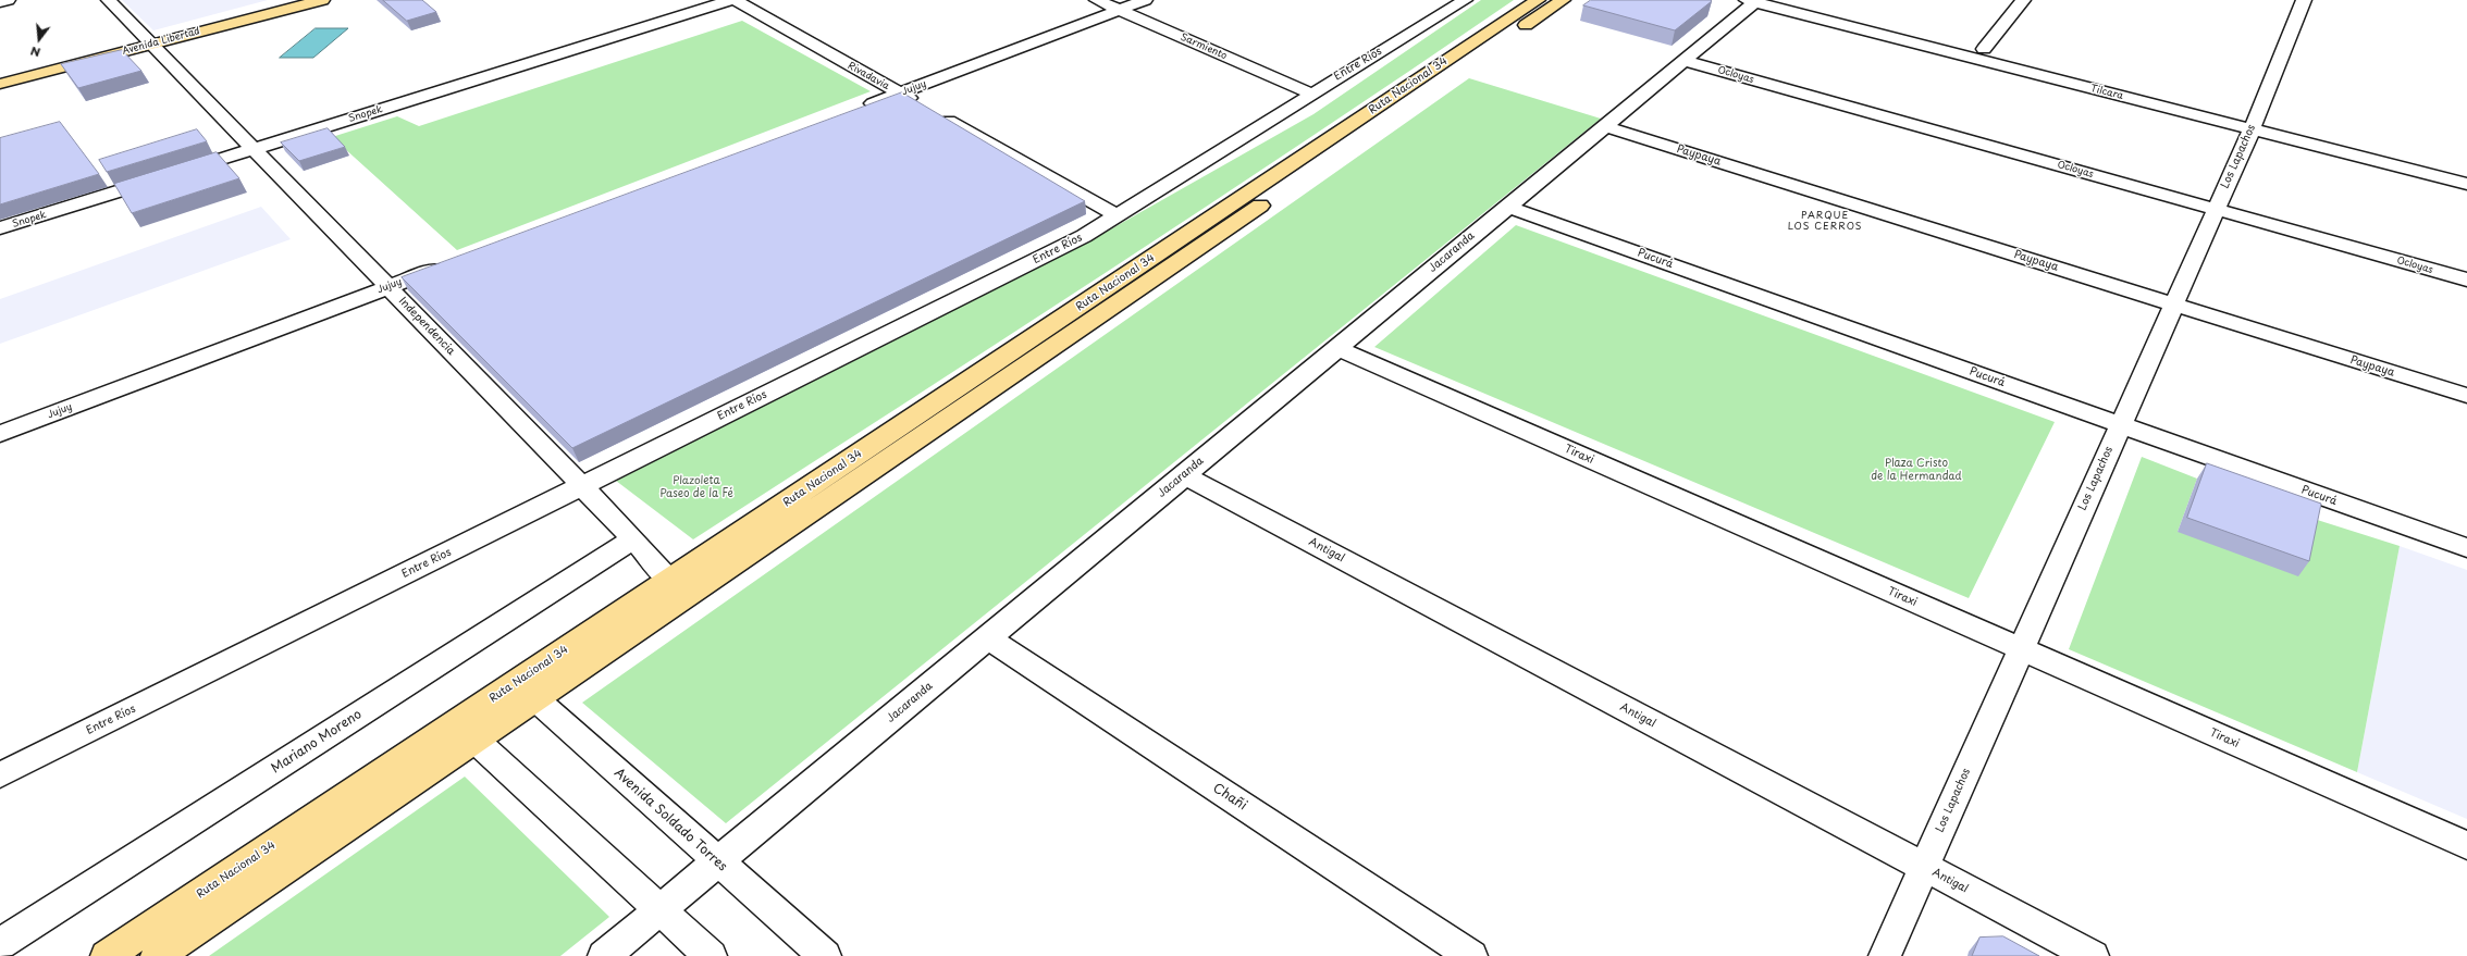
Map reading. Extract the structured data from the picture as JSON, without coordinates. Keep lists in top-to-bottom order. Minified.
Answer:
{"streets":{"main road":["Avenida Libertad","Ruta Nacional 34"],"street":["Sarmiento","Entre Ríos","Ocloyas","Rivadavia","Jujuy","Tilcara","Snopek","Paypaya","Los Lapachos","Jacaranda","Pucurá","Independencia","Tiraxi","Antigal","Mariano Moreno","Chañi","Avenida Soldado Torres"]},"crossings":[["Avenida Libertad","Independencia"],["Sarmiento","Entre Ríos"],["Sarmiento","Jujuy"],["Entre Ríos","Independencia"],["Ocloyas","Los Lapachos"],["Ocloyas","Jacaranda"],["Rivadavia","Jujuy"],["Ruta Nacional 34","Independencia"],["Ruta Nacional 34","Avenida Soldado Torres"],["Jujuy","Independencia"],["Tilcara","Los Lapachos"],["Tilcara","Jacaranda"],["Snopek","Independencia"],["Paypaya","Los Lapachos"],["Paypaya","Jacaranda"],["Los Lapachos","Pucurá"],["Los Lapachos","Tiraxi"],["Los Lapachos","Antigal"],["Jacaranda","Pucurá"],["Jacaranda","Tiraxi"],["Jacaranda","Antigal"],["Jacaranda","Chañi"],["Jacaranda","Avenida Soldado Torres"],["Independencia","Mariano Moreno"]],"districts":["PARQUE LOS CERROS"],"parks":["Plaza Cristo de la Hermandad","Plazoleta Paseo de la Fé"],"north":"bottom"}
